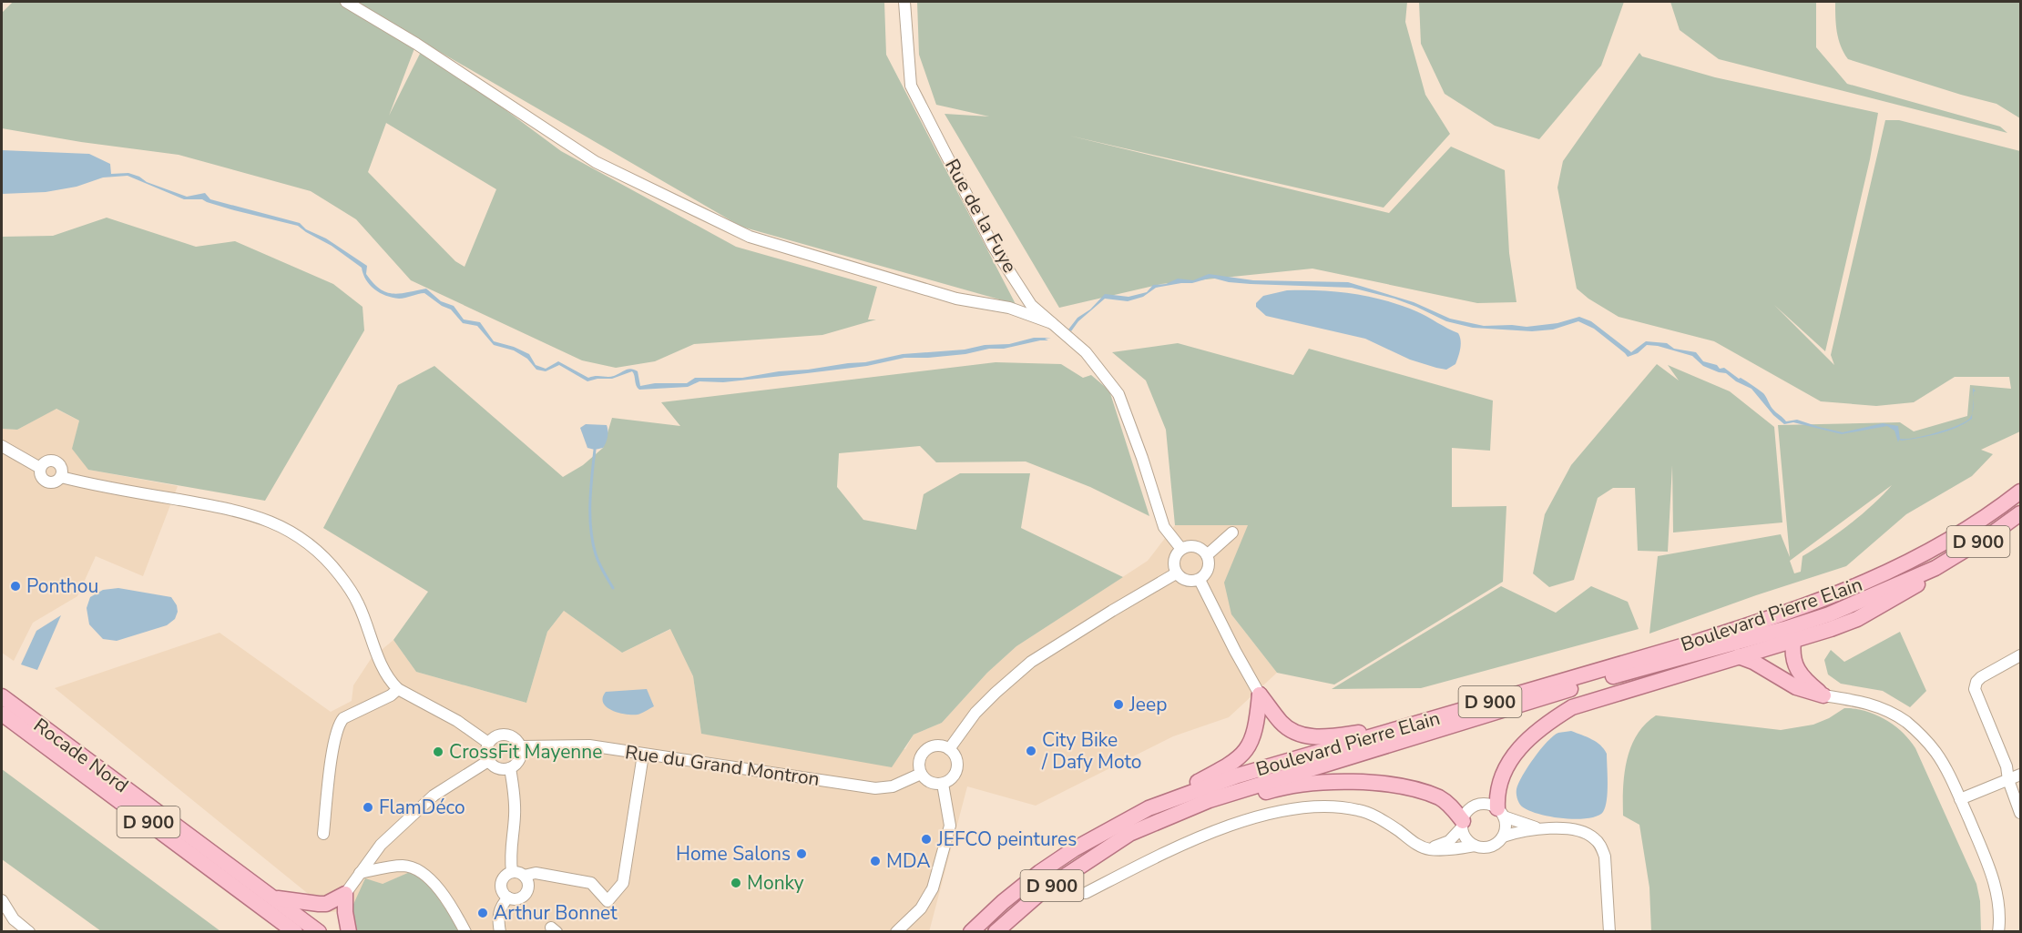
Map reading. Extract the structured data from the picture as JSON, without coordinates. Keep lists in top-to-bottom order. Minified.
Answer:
{"streets":{"main road":["D 900","Boulevard Pierre Elain","Rocade Nord"],"street":["Rue de la Fuye","Rue du Grand Montron"]},"places":["Ponthou","Jeep","City Bike / Dafy Moto","CrossFit Mayenne","FlamDéco","JEFCO peintures","Home Salons","MDA","Monky","Arthur Bonnet"]}
